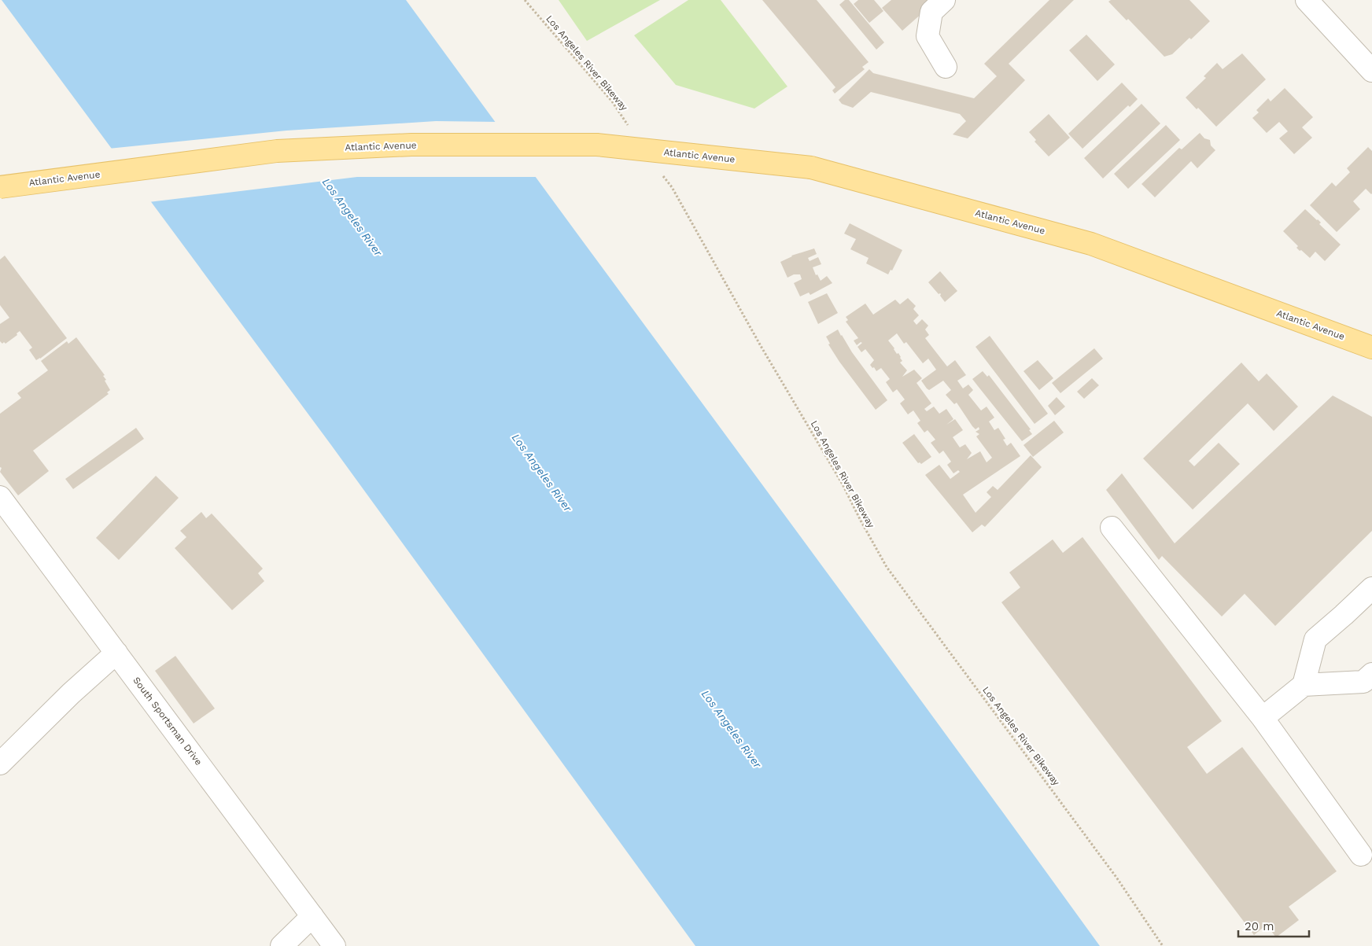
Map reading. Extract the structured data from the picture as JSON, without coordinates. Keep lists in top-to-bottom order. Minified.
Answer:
{"streets":{"main road":["Atlantic Avenue"],"street":["South Sportsman Drive"],"path":["Los Angeles River Bikeway"]},"water":["Los Angeles River"],"scale_bar":"20 m"}
